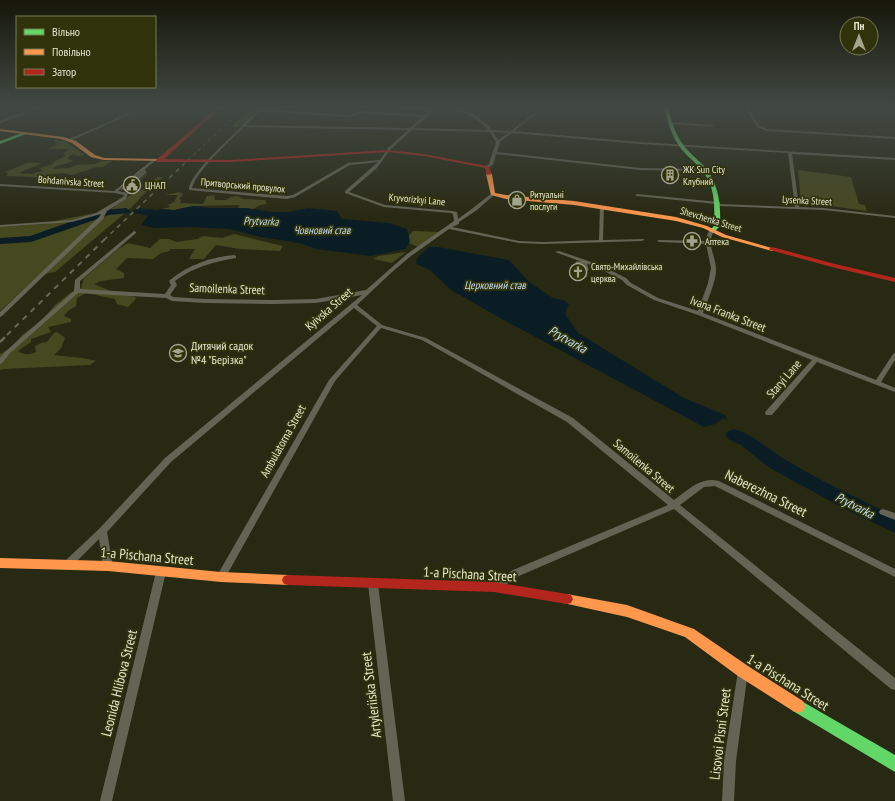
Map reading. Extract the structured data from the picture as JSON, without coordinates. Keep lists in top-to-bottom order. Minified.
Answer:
{"streets":{"street":["Bohdanivska Street","Притворський провулок","Kryvorizkyi Lane","Lysenka Street","Shevchenka Street","Samoilenka Street","Kyivska Street","Ivana Franka Street","Staryi Lane","Ambulatorna Street","Naberezhna Street","1-a Pischana Street","Leonida Hlibova Street","Artyleriiska Street","Lisovoi Pisni Street"]},"crossings":[["Притворський провулок","Kryvorizkyi Lane"],["Kryvorizkyi Lane","Kyivska Street"],["Shevchenka Street","Kyivska Street"],["Samoilenka Street","Kyivska Street"],["Samoilenka Street","Ambulatorna Street"],["Samoilenka Street","Naberezhna Street"],["Kyivska Street","1-a Pischana Street"],["Ivana Franka Street","Staryi Lane"],["Ambulatorna Street","1-a Pischana Street"],["Naberezhna Street","1-a Pischana Street"],["1-a Pischana Street","Leonida Hlibova Street"],["1-a Pischana Street","Artyleriiska Street"],["1-a Pischana Street","Lisovoi Pisni Street"]],"water":["Prytvarka","Човновий став","Церковний став"],"places":{"building":["ЖК Sun City Клубний"],"public building":["ЦНАП"],"shop":["Ритуальні послуги"],"pharmacy":["Аптека"],"church":["Свято-Михайлівська церква"],"school or university":["Дитячий садок №4 \"Берізка\""]},"legend":["Вільно","Повільно","Затор"],"north":"top"}
